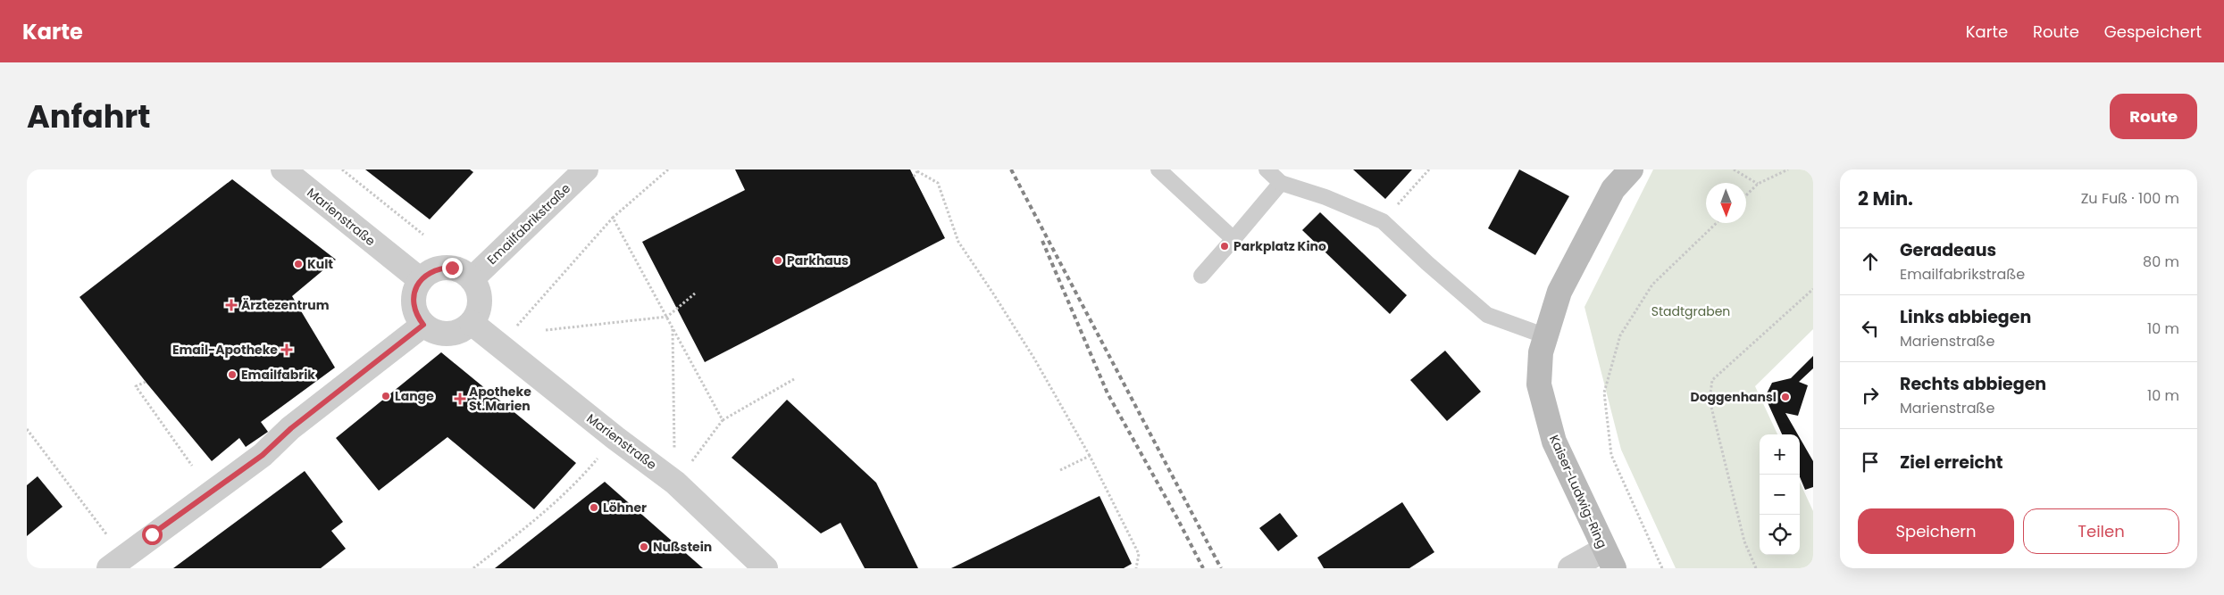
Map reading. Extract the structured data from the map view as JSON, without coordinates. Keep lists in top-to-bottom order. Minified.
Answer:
{"streets":{"main road":["Kaiser-Ludwig-Ring"],"street":["Marienstraße","Emailfabrikstraße"]},"crossings":[["Marienstraße","Emailfabrikstraße"]],"parks":["Stadtgraben"],"places":{"other":["Parkplatz Kino","Parkhaus","Kult","Emailfabrik","Lange","Doggenhansl","Löhner","Nußstein"],"health":["Ärztezentrum","Email-Apotheke","Apotheke St.Marien"]},"north":"bottom","page":{"header":"Karte","nav":["Karte","Route","Gespeichert"],"title":"Anfahrt","buttons":["Route",["Speichern","Teilen"]],"heading":["2 Min.","Zu Fuß · 100 m"],"list":[["Geradeaus","Emailfabrikstraße","80 m"],["Links abbiegen","Marienstraße","10 m"],["Rechts abbiegen","Marienstraße","10 m"],"Ziel erreicht"],"map_buttons":["+","−"]}}
